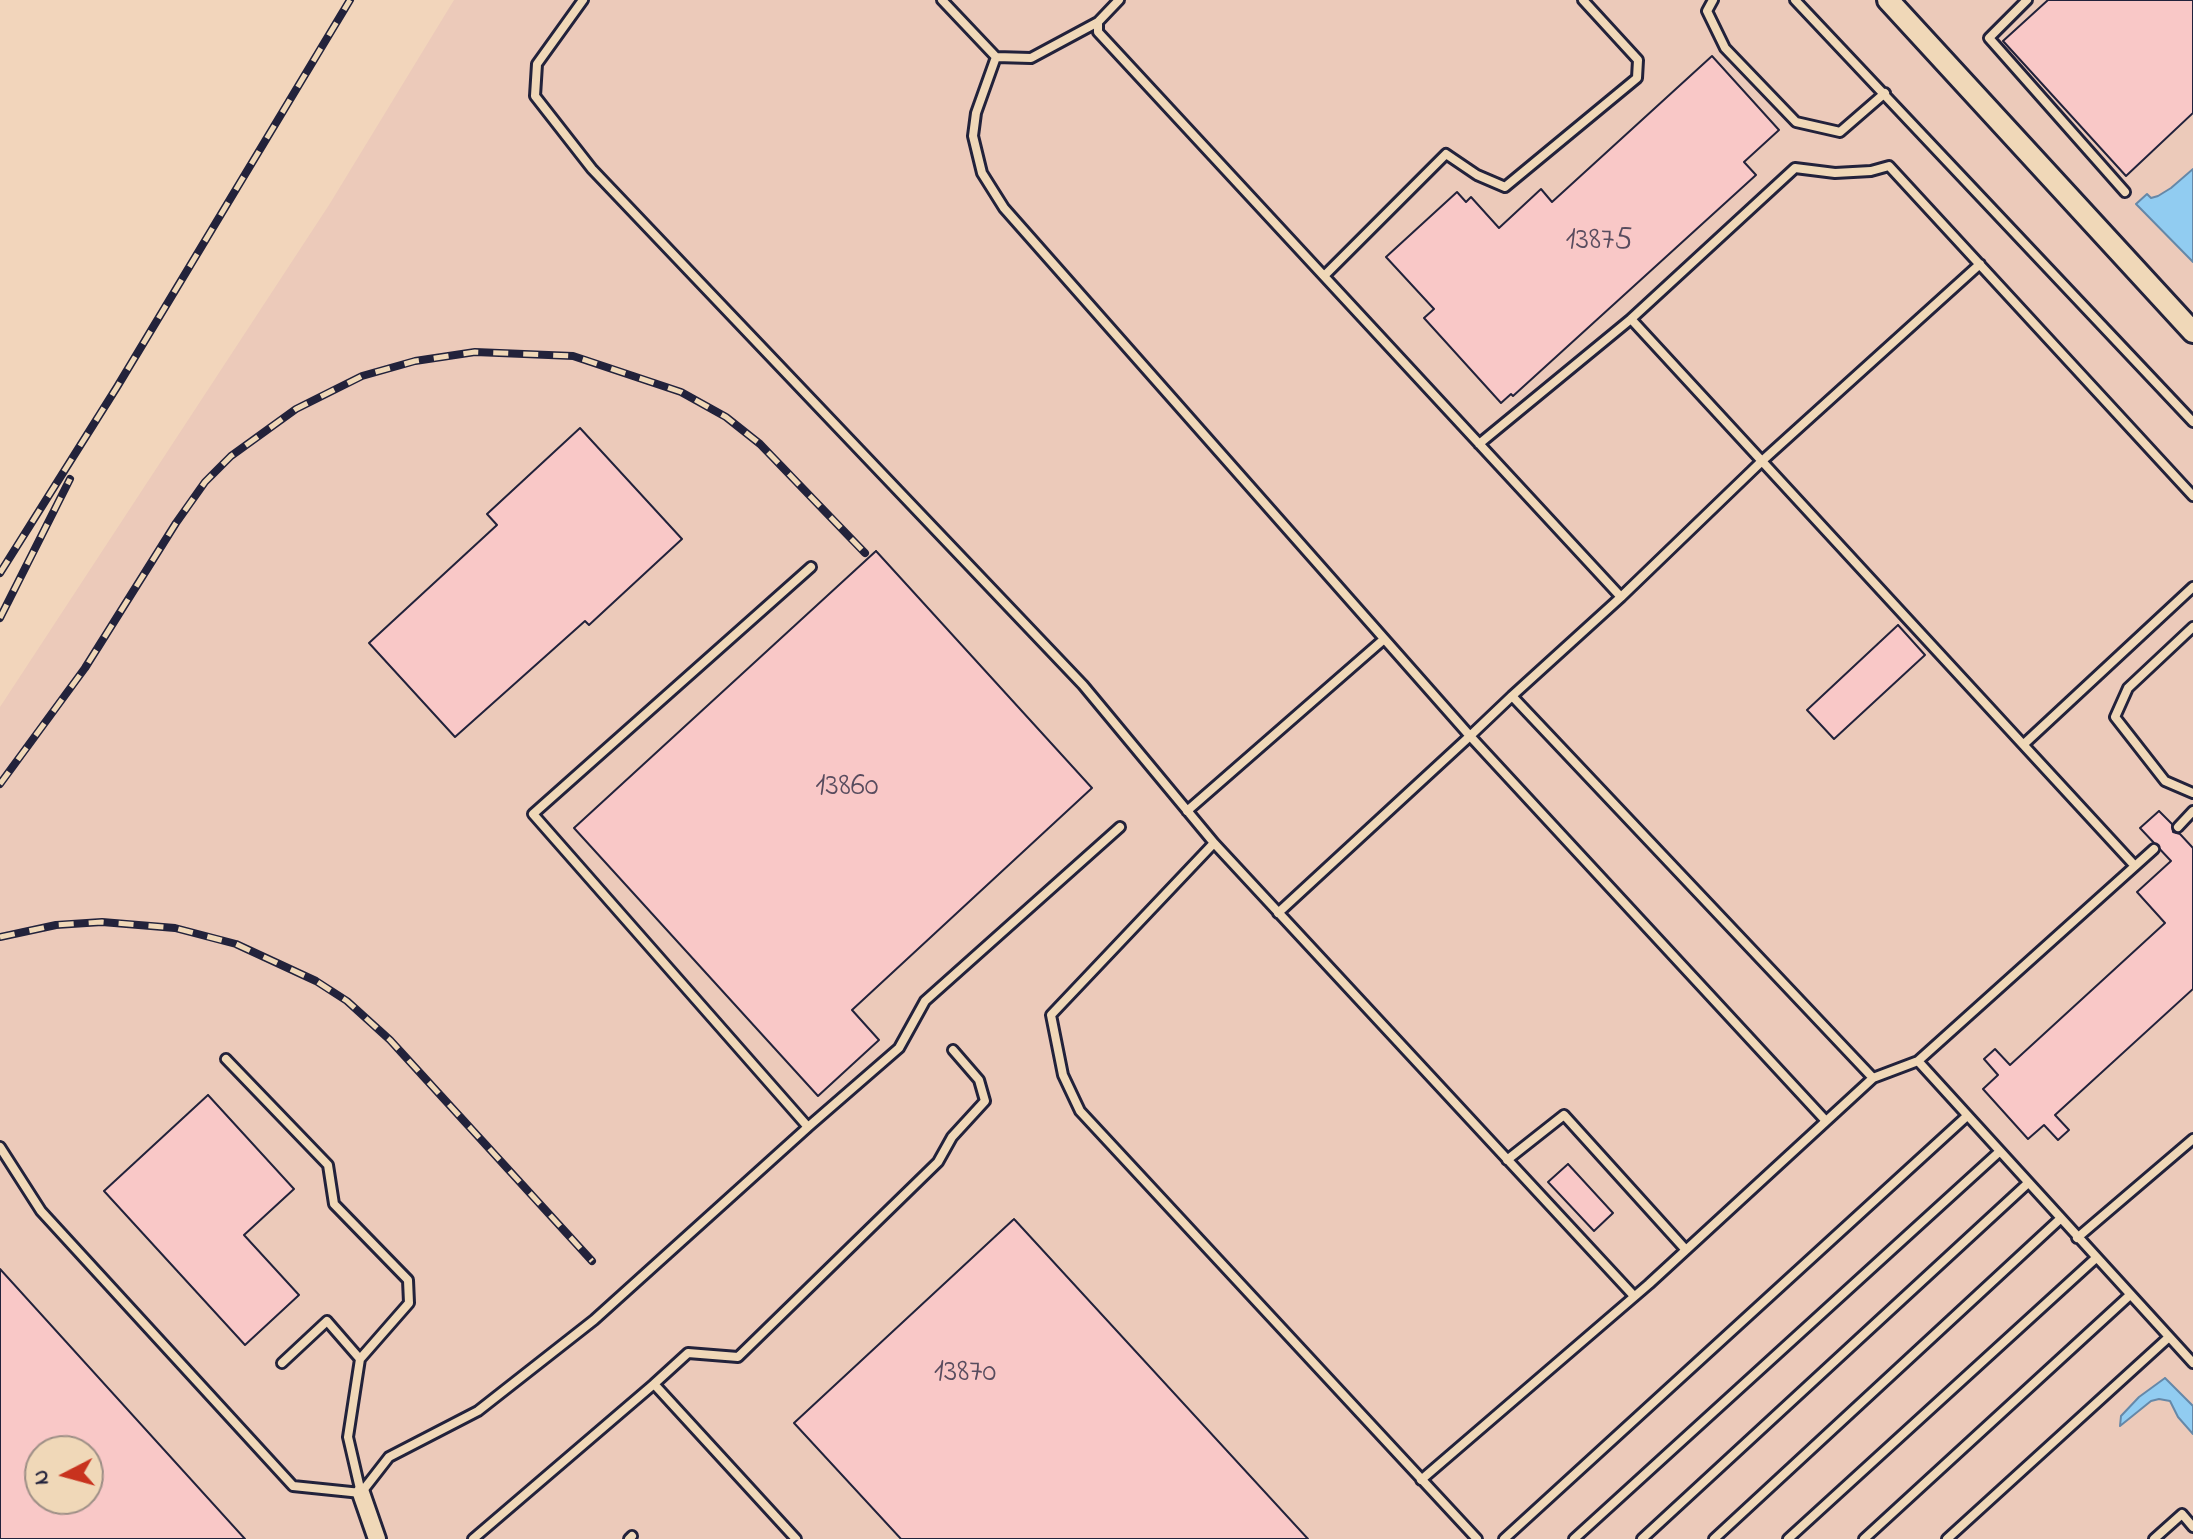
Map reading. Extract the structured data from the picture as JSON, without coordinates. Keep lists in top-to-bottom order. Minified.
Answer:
{"house_numbers":["13875","13860","13870"],"north":"left"}
